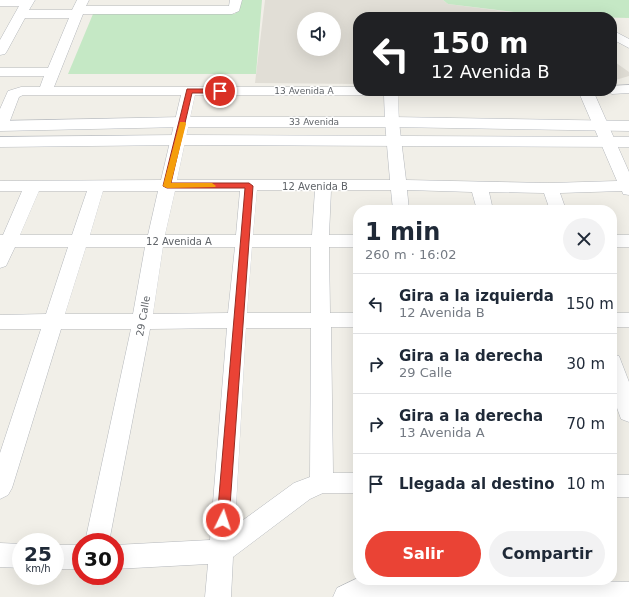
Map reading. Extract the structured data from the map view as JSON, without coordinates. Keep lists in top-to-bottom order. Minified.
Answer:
{"streets":{"street":["13 Avenida A","33 Avenida","12 Avenida B","12 Avenida A","29 Calle"]},"crossings":[["13 Avenida A","33 Avenida"],["13 Avenida A","29 Calle"],["33 Avenida","29 Calle"],["12 Avenida B","29 Calle"],["12 Avenida A","29 Calle"]],"page":{"turn":["150 m","12 Avenida B"],"heading":["1 min","260 m · 16:02"],"list":[{"name":"Gira a la izquierda","note":"12 Avenida B","value":"150 m"},{"name":"Gira a la derecha","note":"29 Calle","value":"30 m"},{"name":"Gira a la derecha","note":"13 Avenida A","value":"70 m"},{"name":"Llegada al destino","value":"10 m"}],"buttons":["Salir","Compartir"],"speed":"25 km/h","limit":"30"}}
